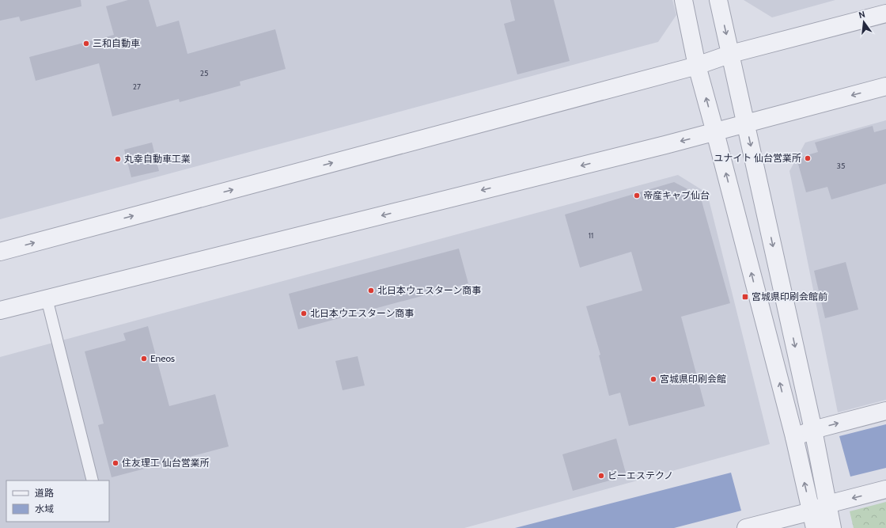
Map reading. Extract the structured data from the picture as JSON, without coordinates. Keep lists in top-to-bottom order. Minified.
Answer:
{"places":{"other":["三和自動車","ユナイト 仙台営業所","丸幸自動車工業","帝産キャブ仙台","北日本ウェスターン商事","北日本ウエスターン商事","Eneos","宮城県印刷会館","住友理工 仙台営業所","ビーエステクノ"],"transit":["宮城県印刷会館前"]},"house_numbers":["25","27","35","11"],"legend":["道路","水域"],"north":"top"}
